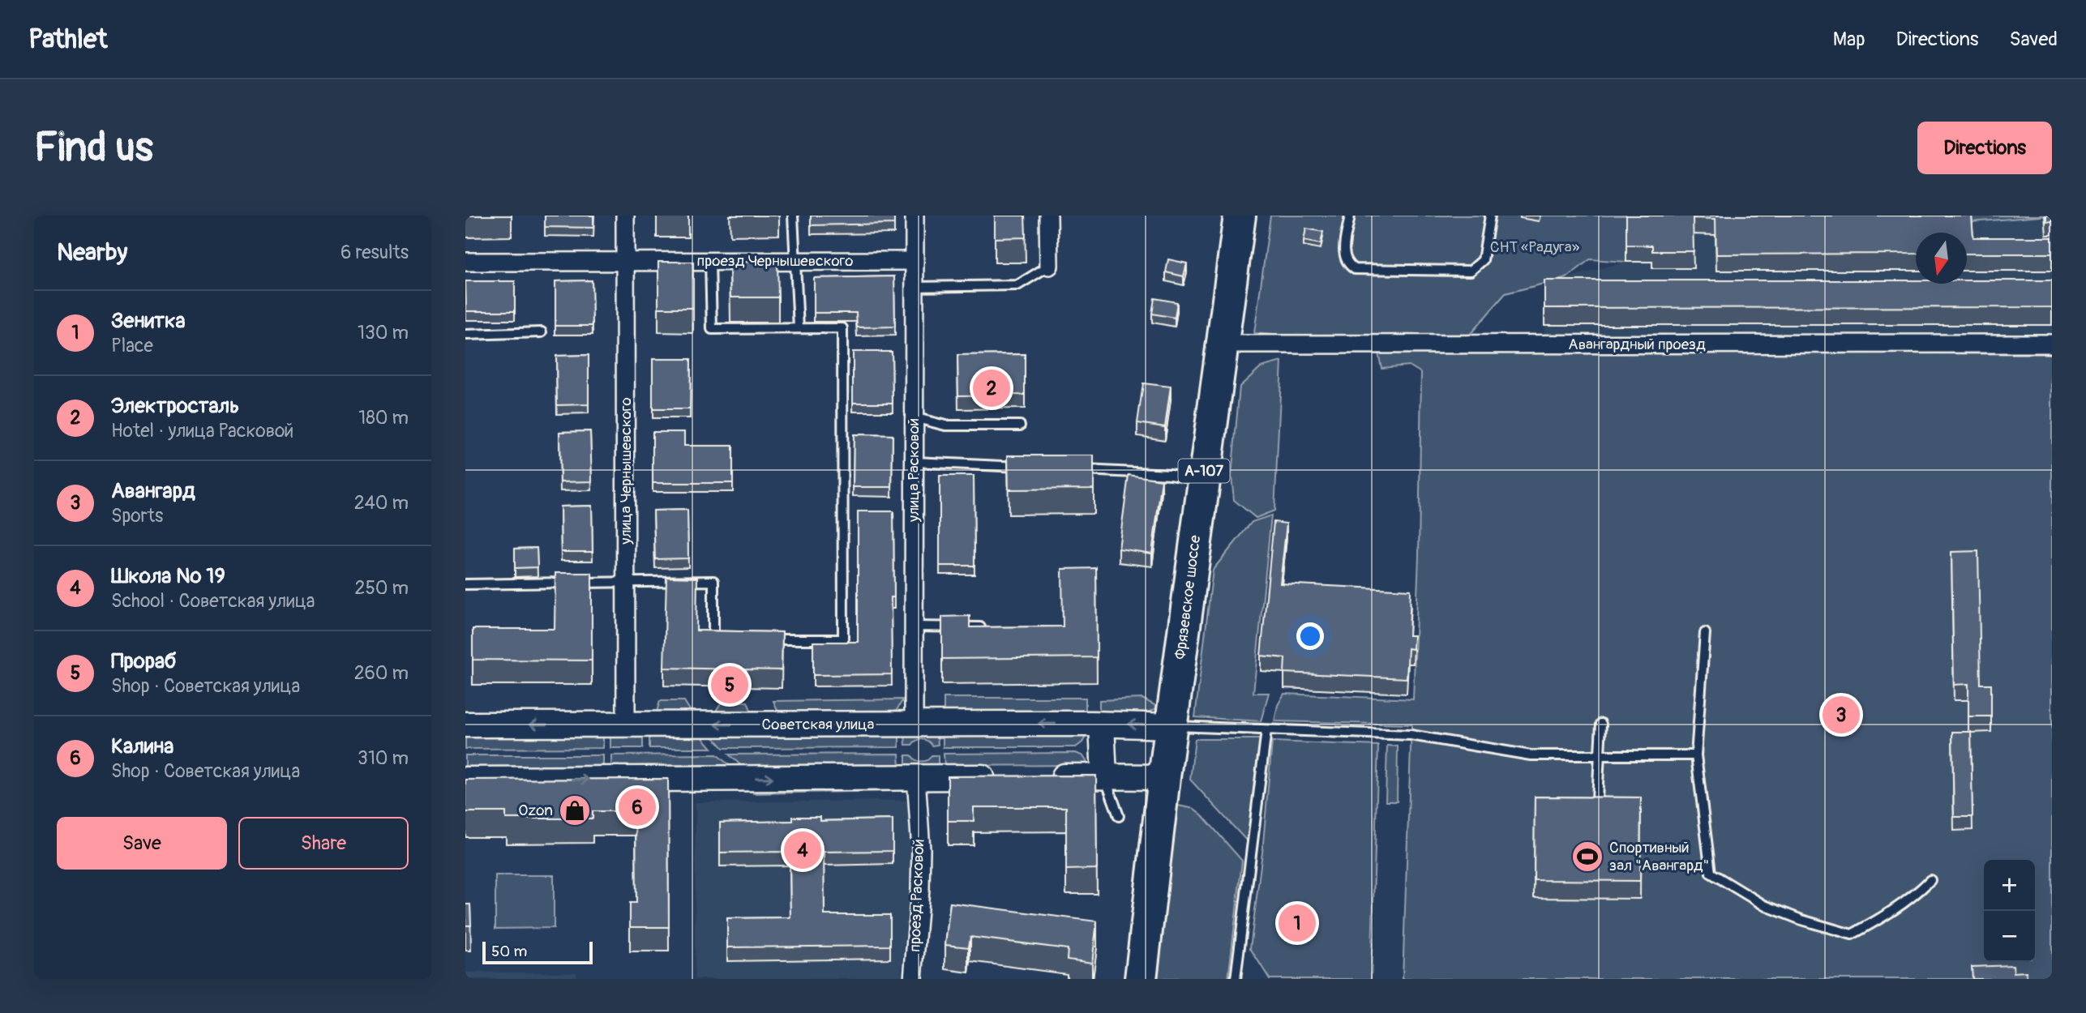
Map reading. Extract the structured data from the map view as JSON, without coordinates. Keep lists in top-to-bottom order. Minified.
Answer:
{"streets":{"highway":["А-107","Фрязевское шоссе"],"main road":["Советская улица"],"street":["проезд Чернышевского","Авангардный проезд","улица Расковой","улица Чернышевского","проезд Расковой"]},"crossings":[["проезд Чернышевского","улица Расковой"],["проезд Чернышевского","улица Чернышевского"],["Авангардный проезд","Фрязевское шоссе"],["улица Расковой","Советская улица"],["улица Чернышевского","Советская улица"],["Фрязевское шоссе","Советская улица"]],"parks":["СНТ «Радуга»"],"places":{"shop":["Ozon"],"sports":["Спортивный зал \"Авангард\""]},"scale_bar":"50 m","north":"bottom","page":{"header":"Pathlet","nav":["Map","Directions","Saved"],"buttons":["Directions",["Save","Share"]],"title":"Find us","heading":["Nearby","6 results"],"list":[{"mark":"1","name":"Зенитка","note":"Place","value":"130 m"},{"mark":"2","name":"Электросталь","note":"Hotel · улица Расковой","value":"180 m"},{"mark":"3","name":"Авангард","note":"Sports","value":"240 m"},{"mark":"4","name":"Школа № 19","note":"School · Советская улица","value":"250 m"},{"mark":"5","name":"Прораб","note":"Shop · Советская улица","value":"260 m"},{"mark":"6","name":"Калина","note":"Shop · Советская улица","value":"310 m"}],"pins":["2","5","3","6","4","1"],"map_buttons":["+","−"],"scale":"50 m"}}
